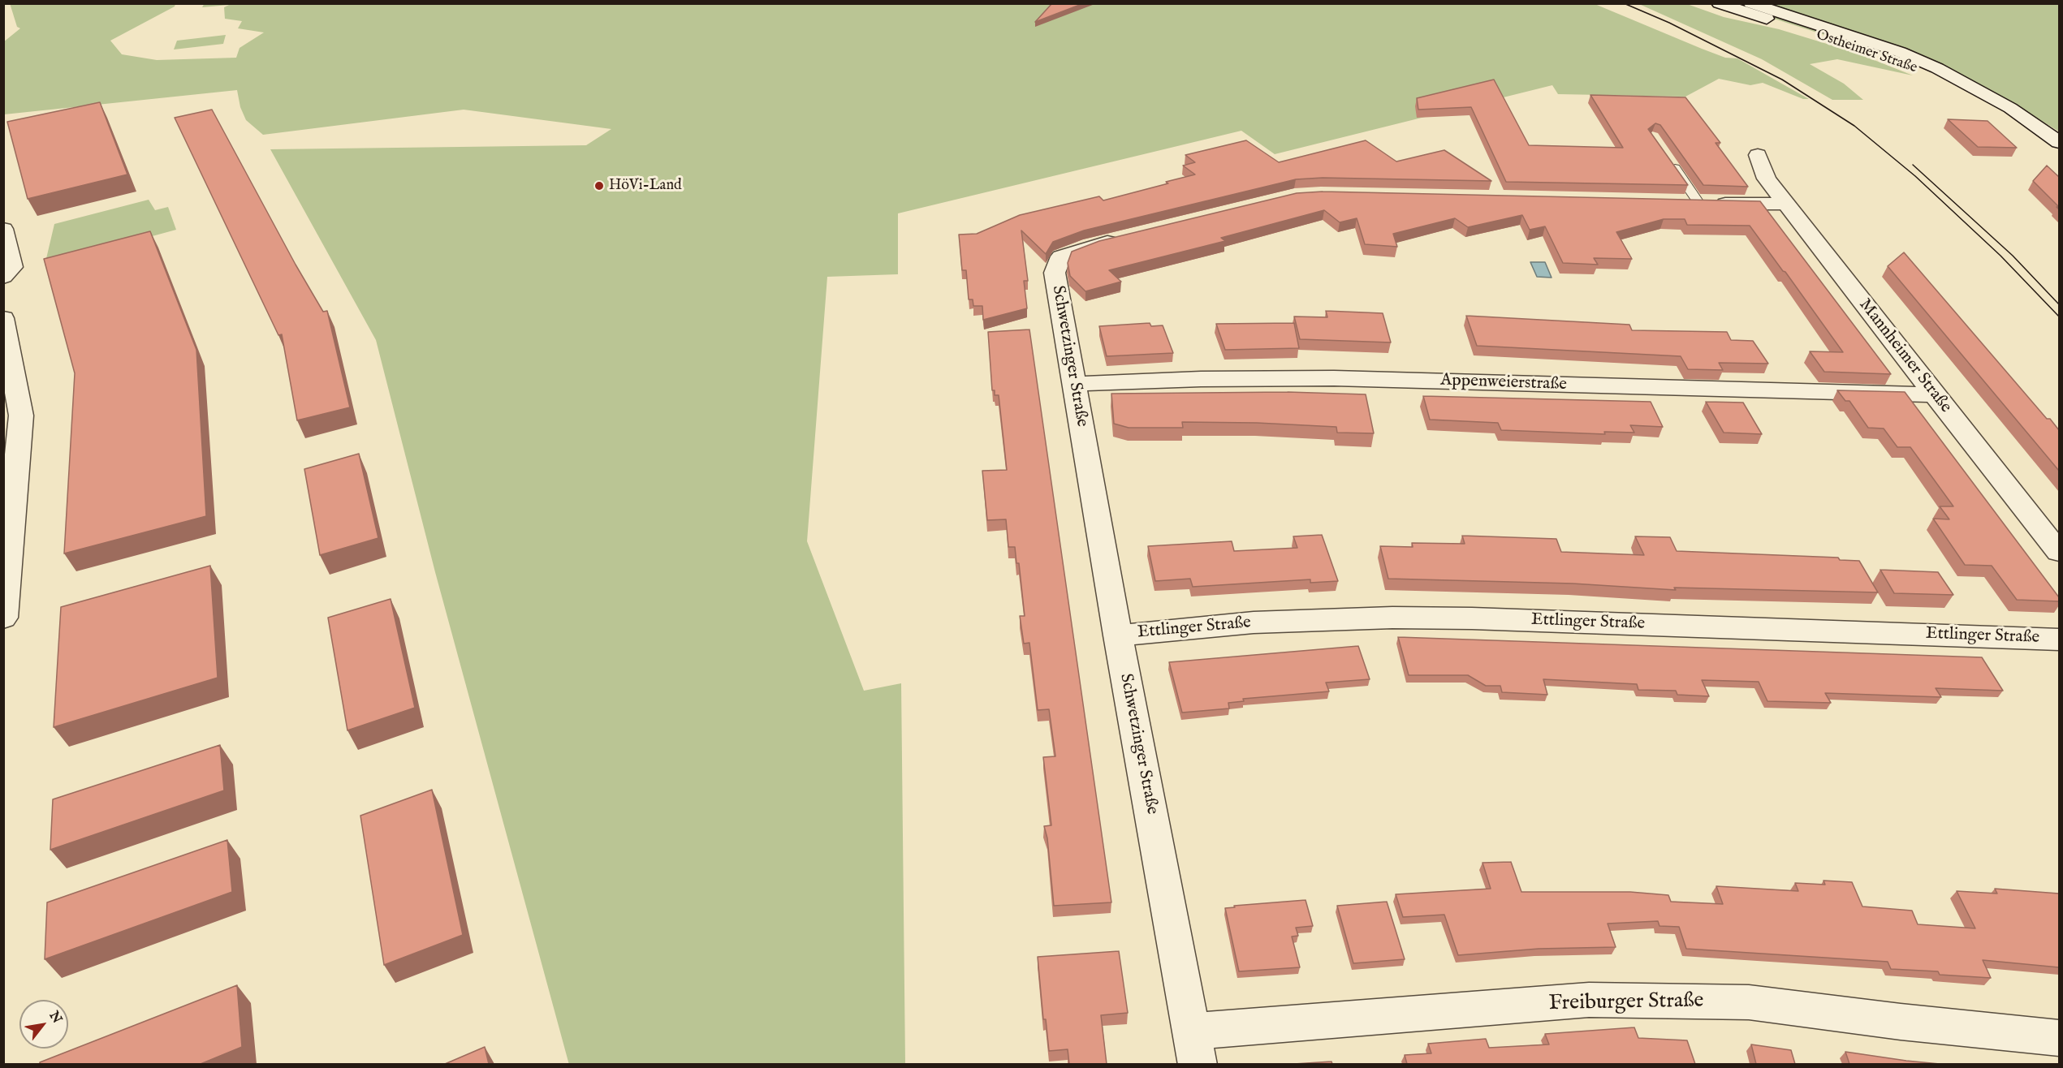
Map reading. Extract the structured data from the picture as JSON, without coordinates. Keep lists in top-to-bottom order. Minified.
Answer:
{"streets":{"street":["Ostheimer Straße","Schwetzinger Straße","Mannheimer Straße","Appenweierstraße","Ettlinger Straße","Freiburger Straße"]},"crossings":[["Schwetzinger Straße","Appenweierstraße"],["Schwetzinger Straße","Ettlinger Straße"],["Schwetzinger Straße","Freiburger Straße"],["Mannheimer Straße","Appenweierstraße"]],"places":["HöVi-Land"],"north":"top right"}
